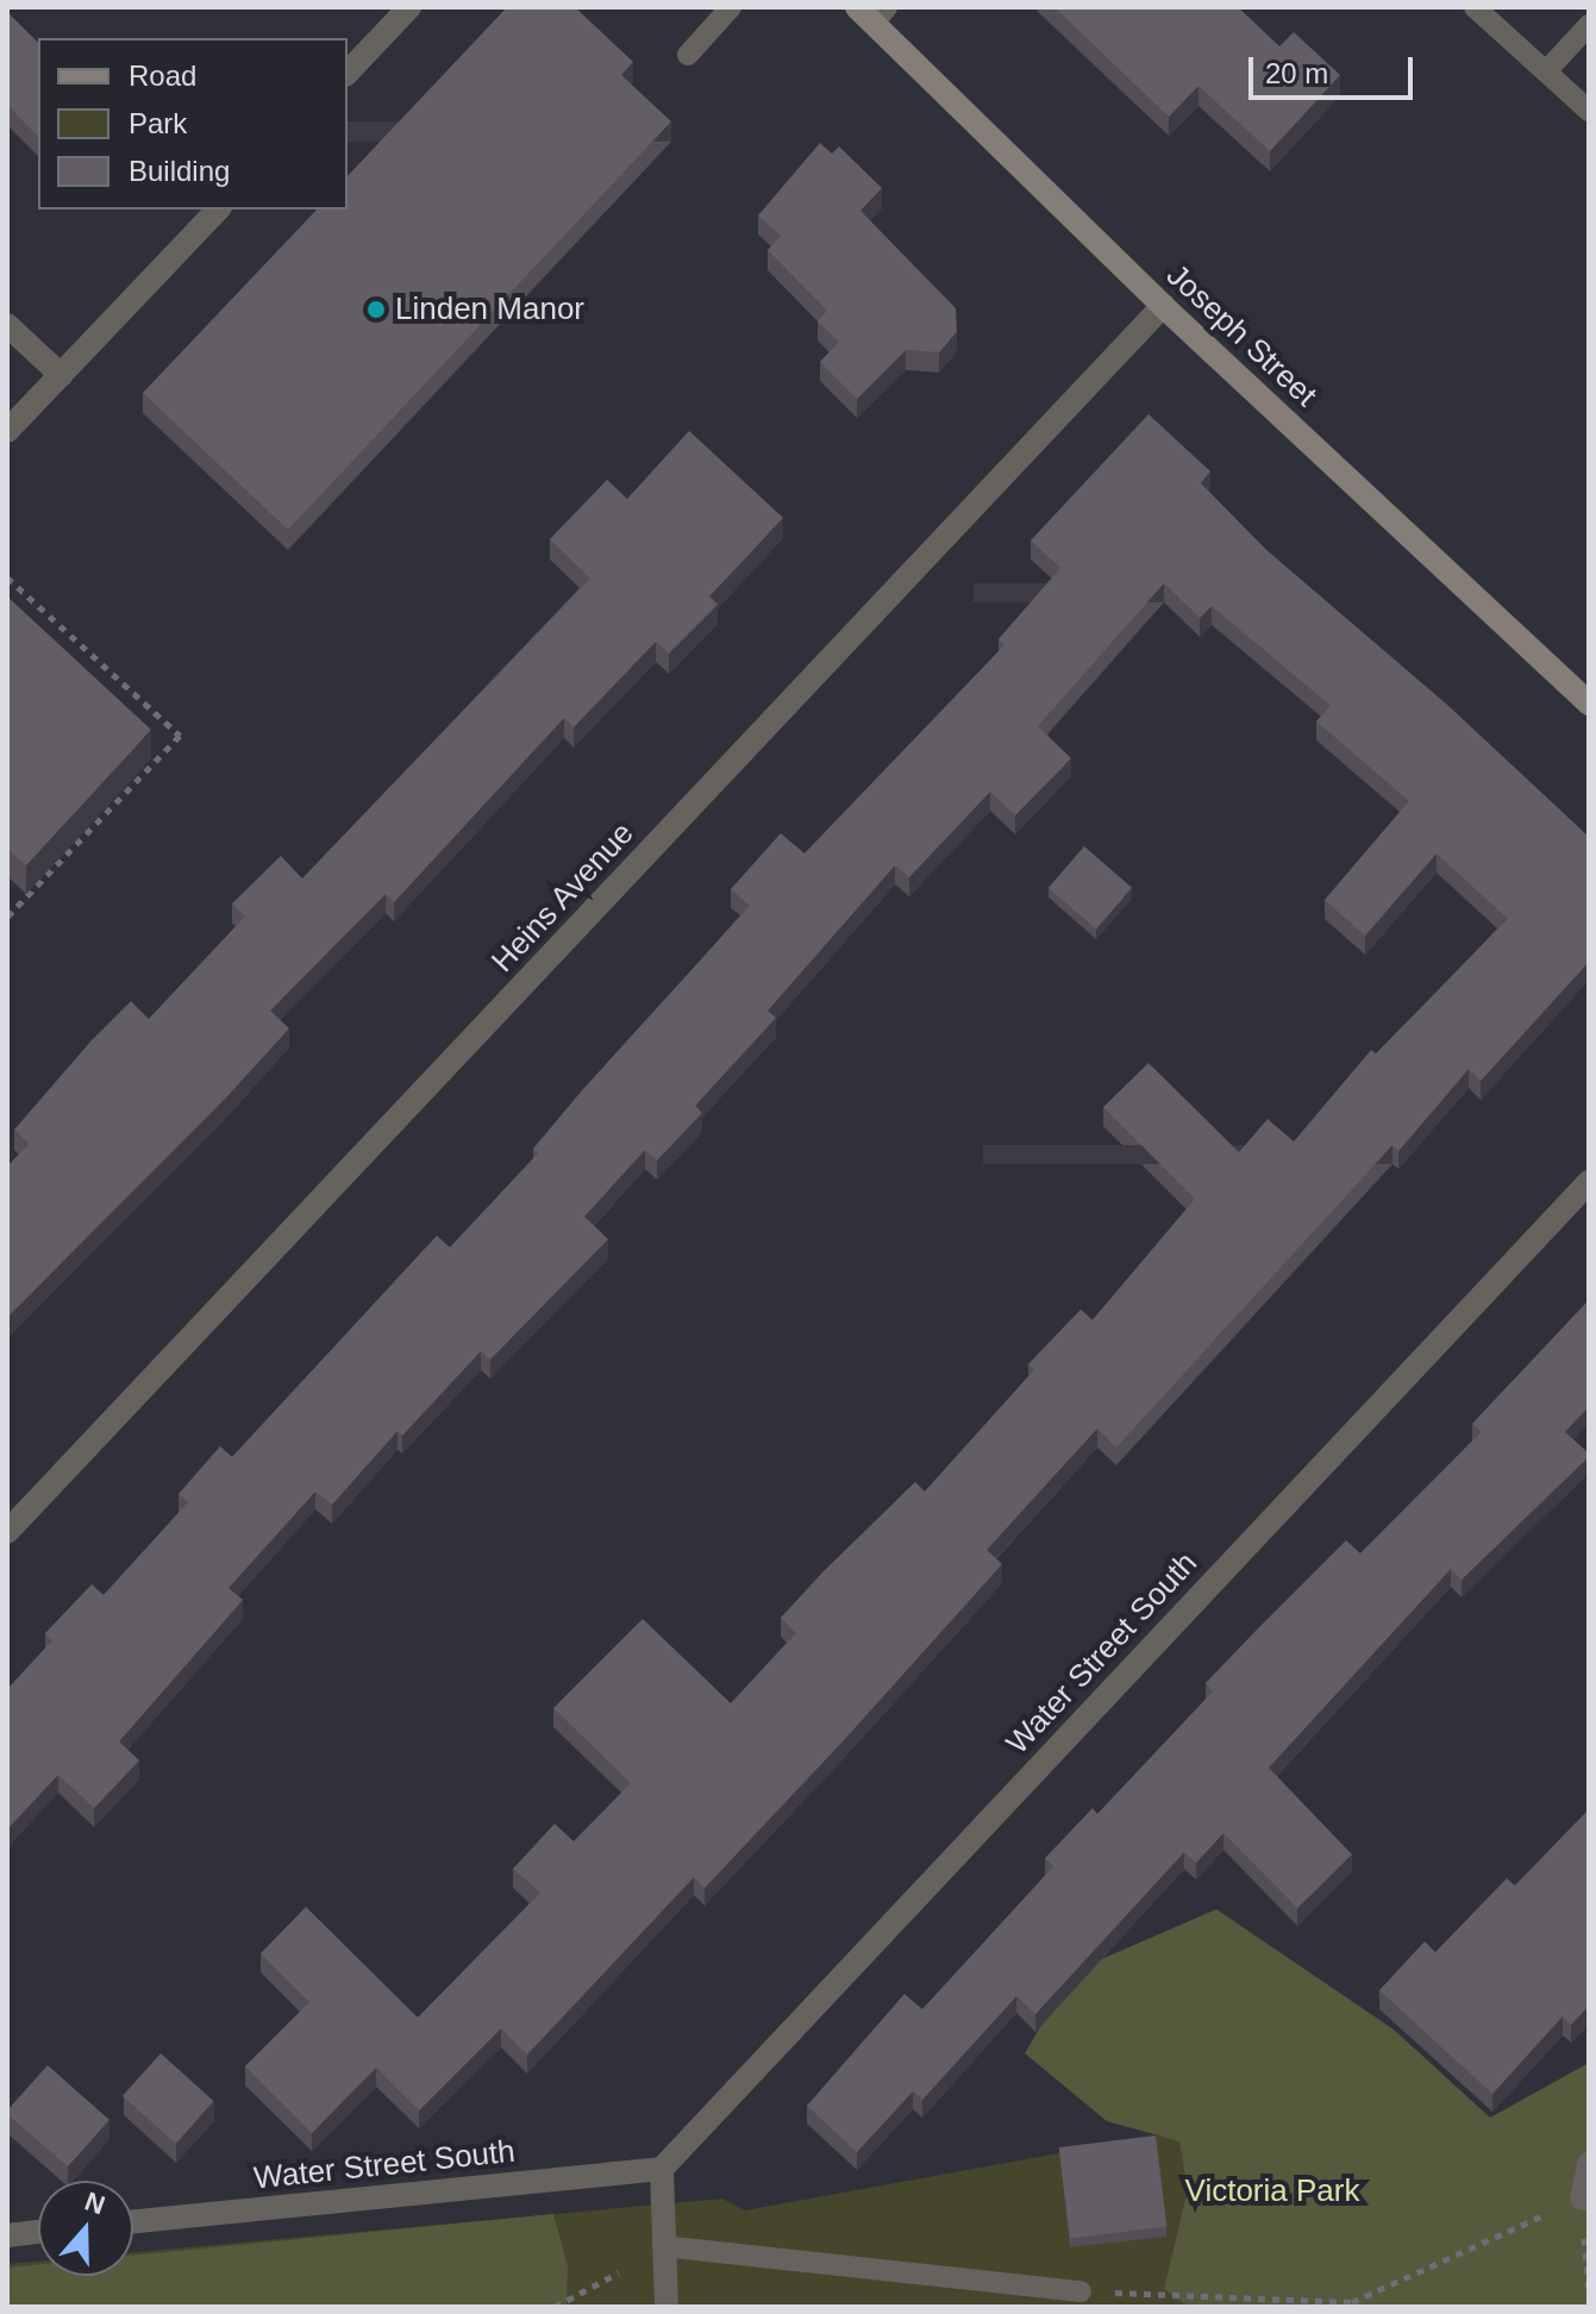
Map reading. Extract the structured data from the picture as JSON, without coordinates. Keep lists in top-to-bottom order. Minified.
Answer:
{"streets":{"street":["Joseph Street","Heins Avenue","Water Street South"]},"crossings":[["Joseph Street","Heins Avenue"]],"parks":["Victoria Park"],"places":["Linden Manor"],"legend":["Road","Park","Building"],"scale_bar":"20 m","north":"top"}
